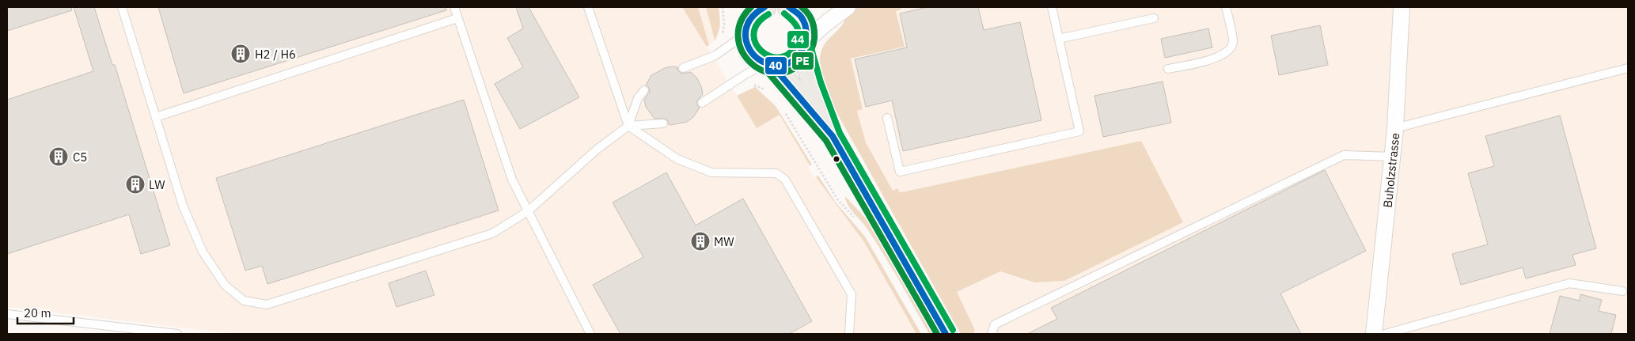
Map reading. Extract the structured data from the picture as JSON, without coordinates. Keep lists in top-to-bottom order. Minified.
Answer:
{"streets":{"street":["Buholzstrasse"]},"places":{"building":["H2 / H6","C5","LW","MW"]},"lines":["transit line 40","transit line PE","transit line 44"],"scale_bar":"20 m"}
